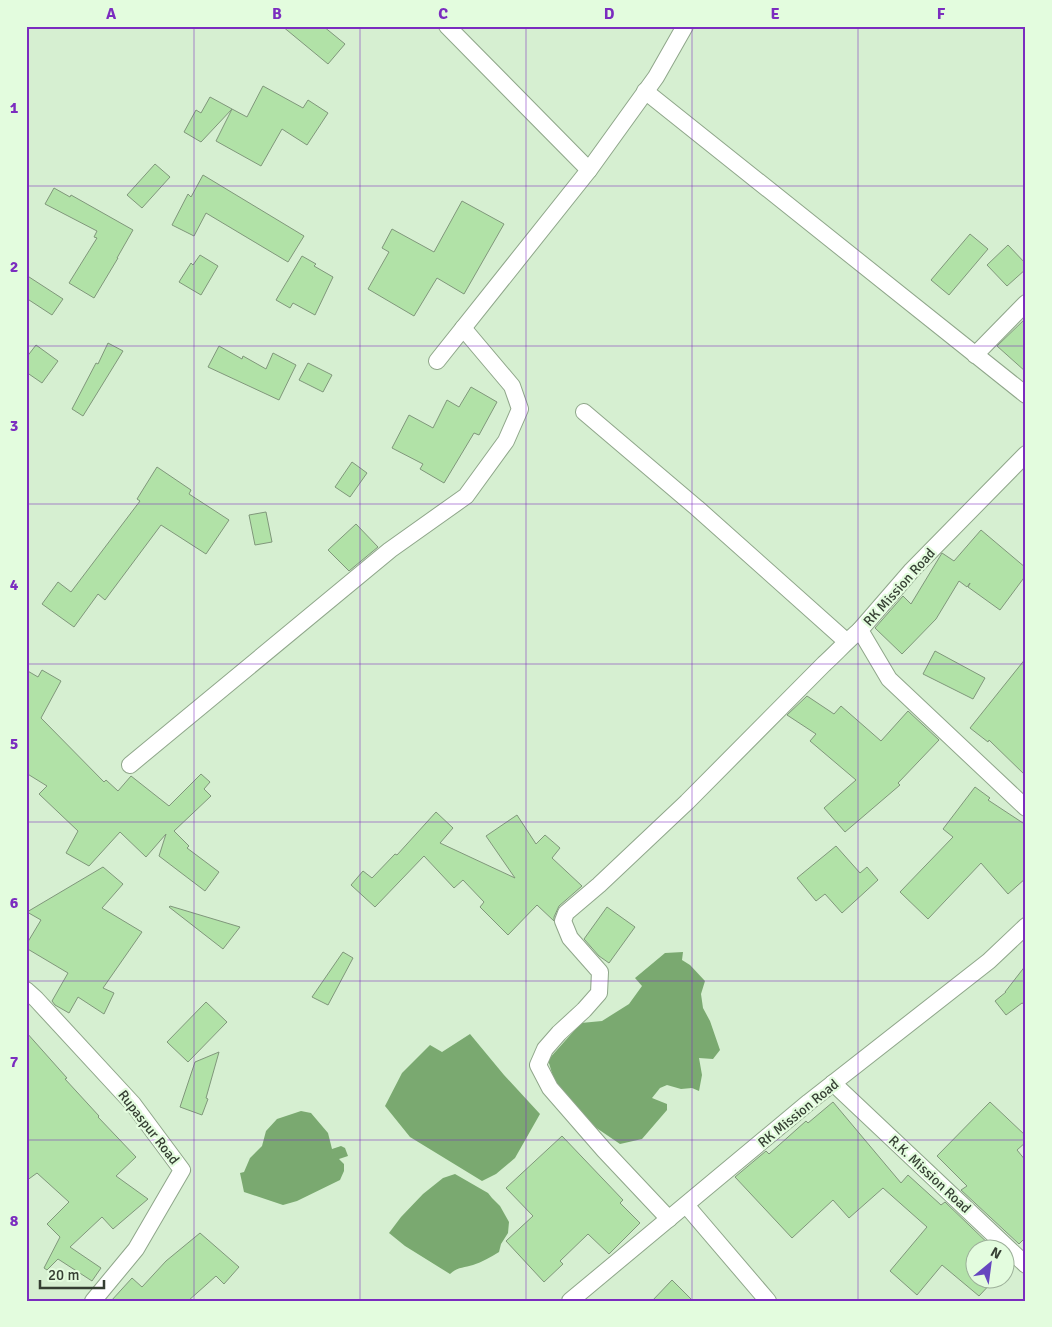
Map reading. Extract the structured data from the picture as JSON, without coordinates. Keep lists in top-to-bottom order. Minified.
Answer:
{"streets":{"street":["RK Mission Road","Rupaspur Road","R.K. Mission Road"]},"crossings":[["RK Mission Road","R.K. Mission Road"]],"scale_bar":"20 m","north":"top right","grid":{"columns":["A","B","C","D","E","F"],"rows":["1","2","3","4","5","6","7","8"]}}
